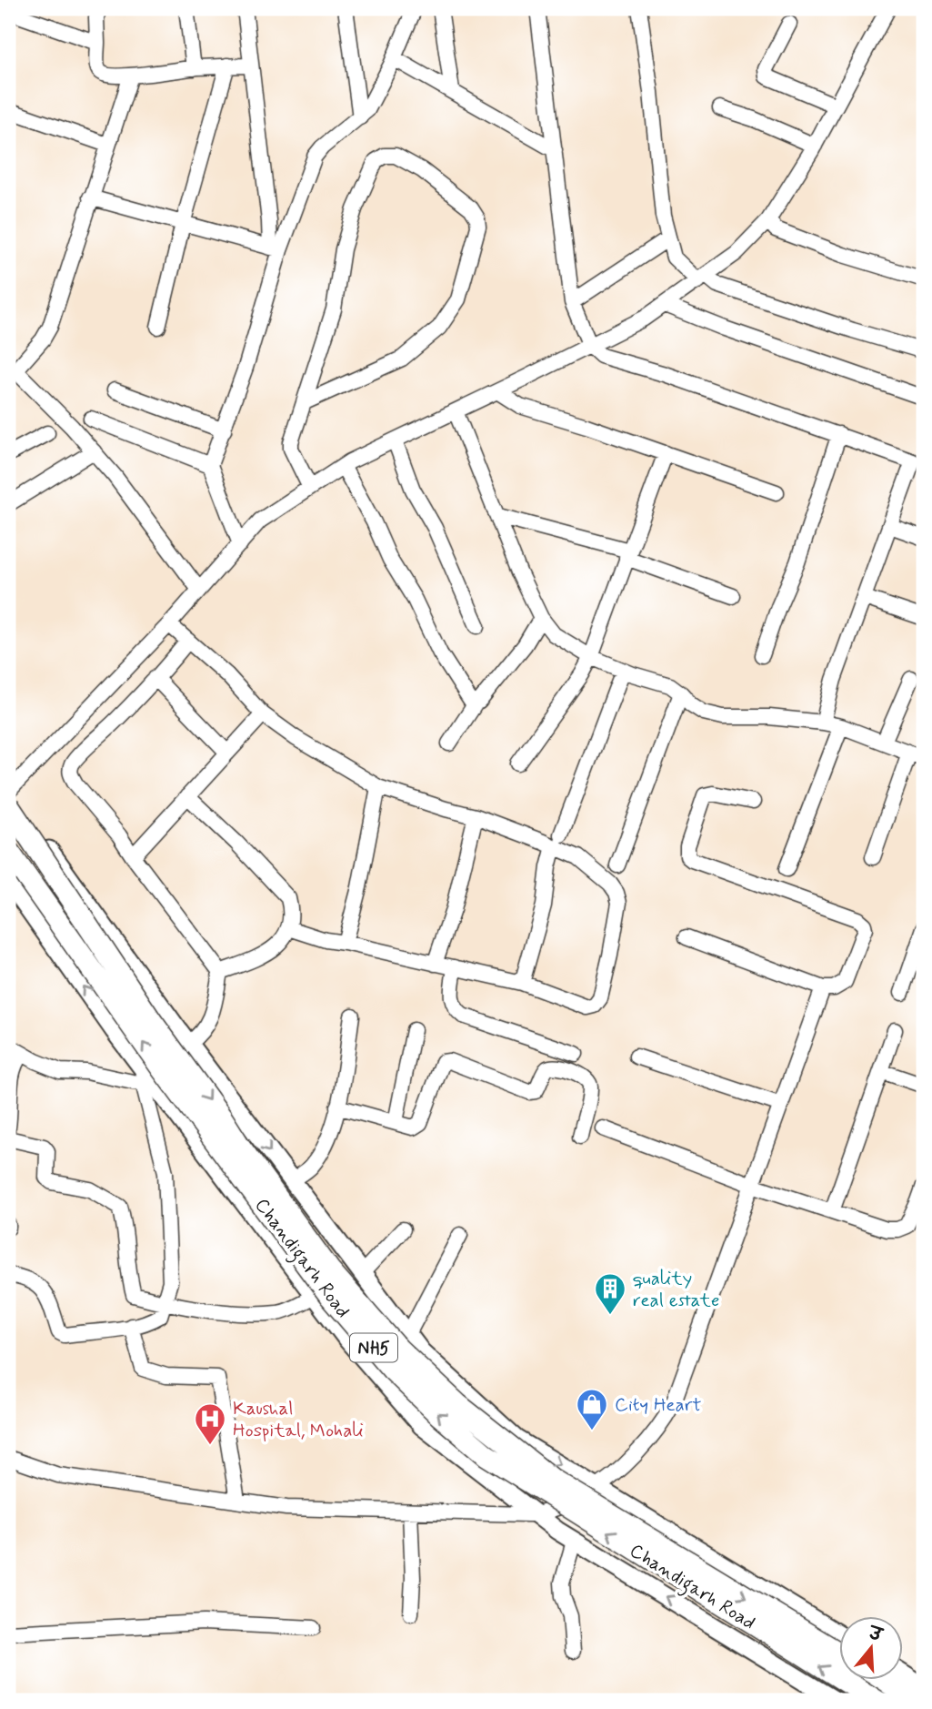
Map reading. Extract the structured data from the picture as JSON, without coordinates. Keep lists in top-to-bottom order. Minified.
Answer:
{"streets":{"highway":["Chandigarh Road","NH5"]},"places":{"building":["quality real estate"],"shop":["City Heart"],"hospital":["Kaushal Hospital, Mohali"]},"north":"top"}
